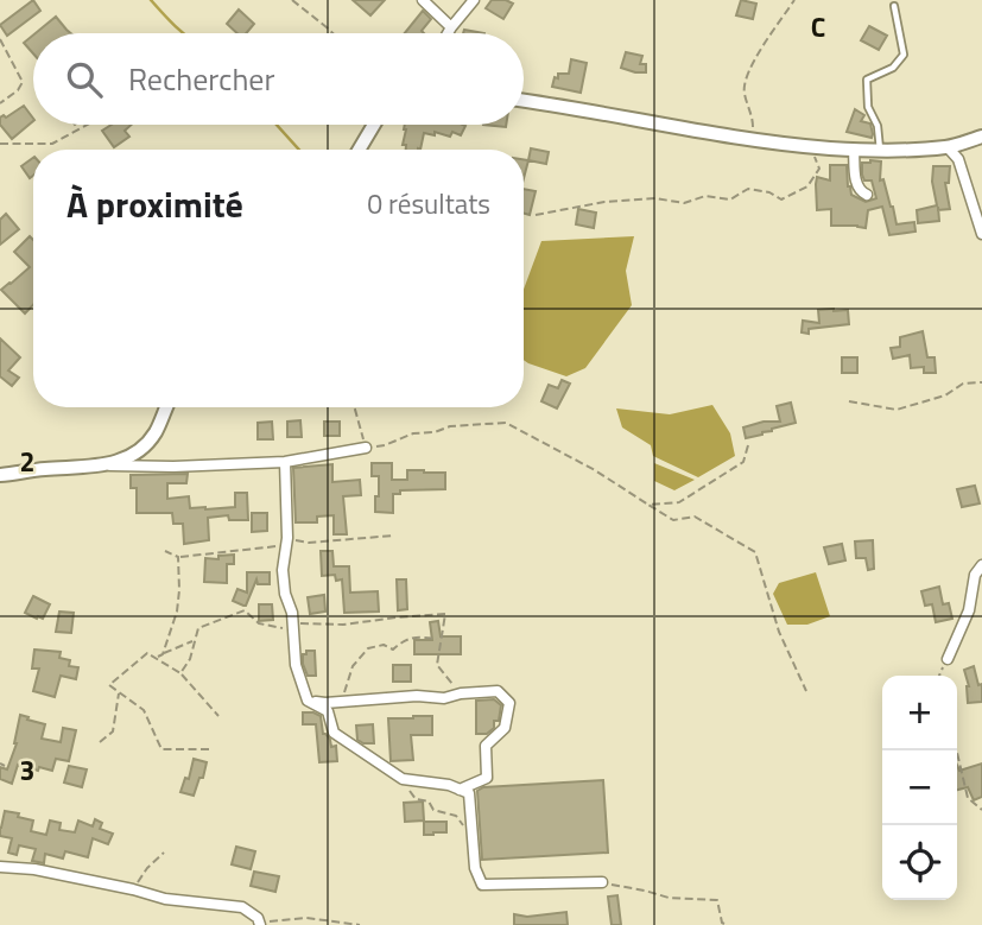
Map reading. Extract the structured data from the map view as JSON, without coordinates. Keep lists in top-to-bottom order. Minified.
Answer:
{"page":{"search":"Rechercher","heading":["À proximité","0 résultats"],"map_buttons":["+","−"]},"grid":{"columns":["C"],"rows":["2","3"]}}
